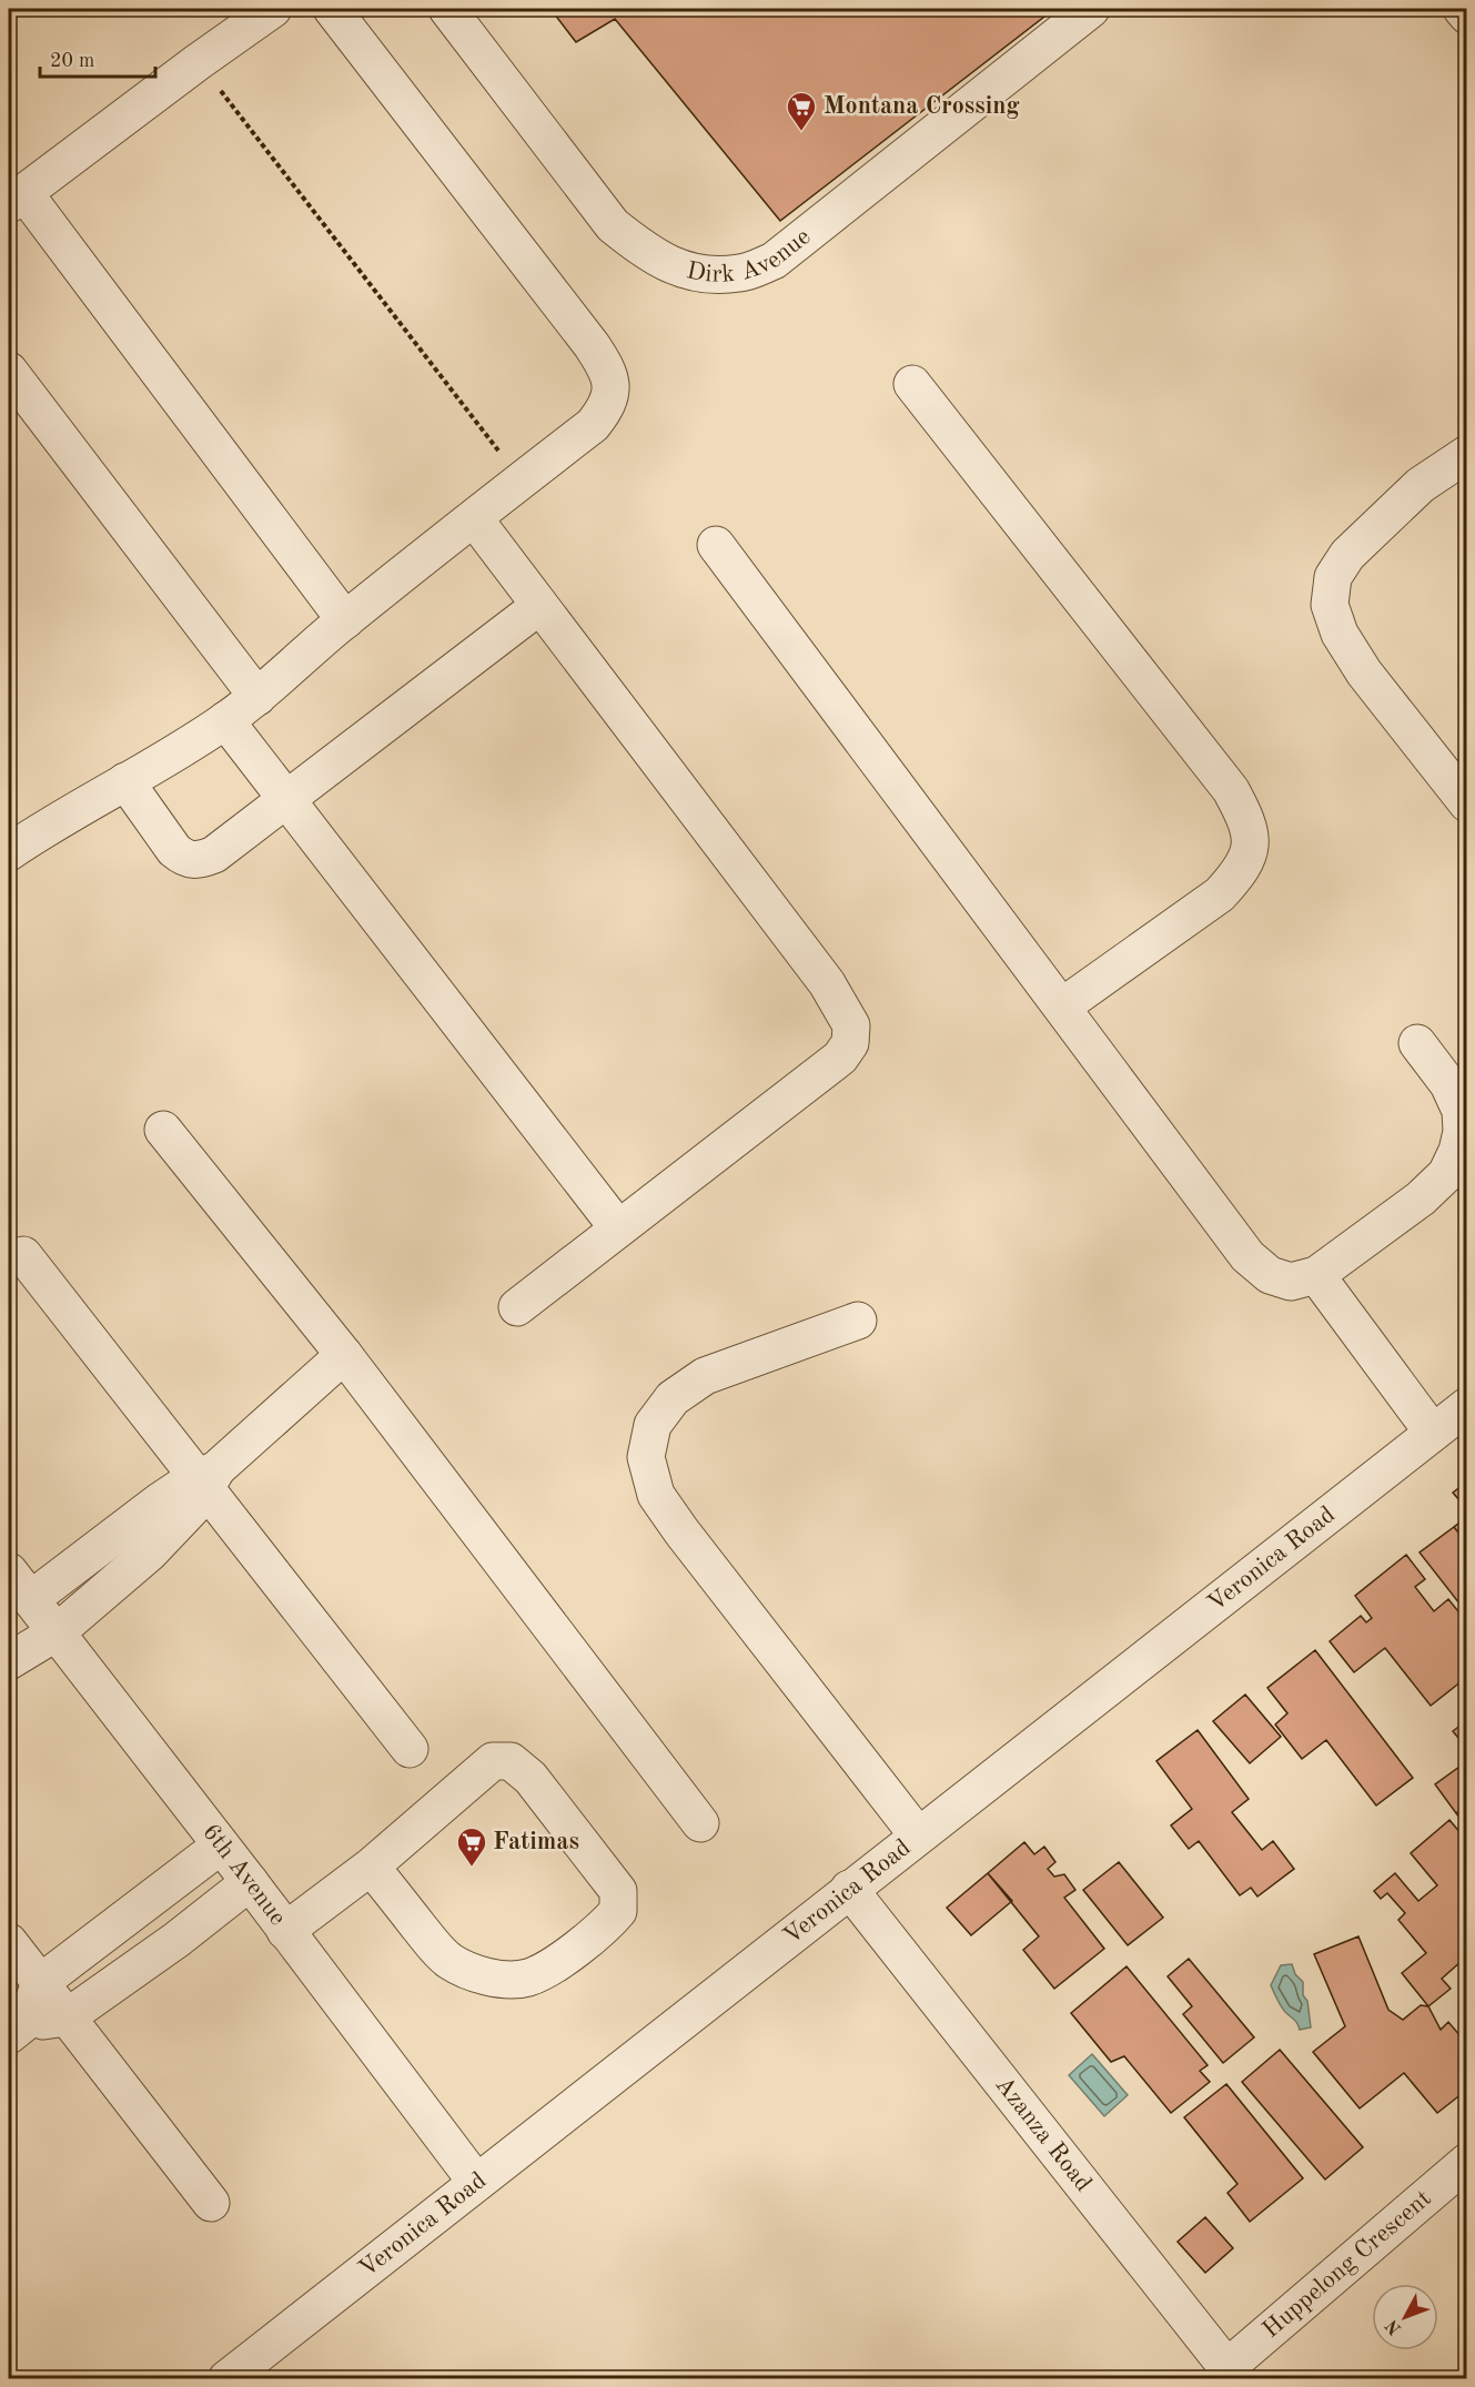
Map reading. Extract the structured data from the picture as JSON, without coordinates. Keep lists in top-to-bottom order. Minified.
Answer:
{"streets":{"street":["Dirk Avenue","Veronica Road","6th Avenue","Azanza Road","Huppelong Crescent"]},"crossings":[["Veronica Road","6th Avenue"],["Veronica Road","Azanza Road"],["Azanza Road","Huppelong Crescent"]],"places":{"supermarket":["Montana Crossing","Fatimas"]},"scale_bar":"20 m","north":"bottom left"}
